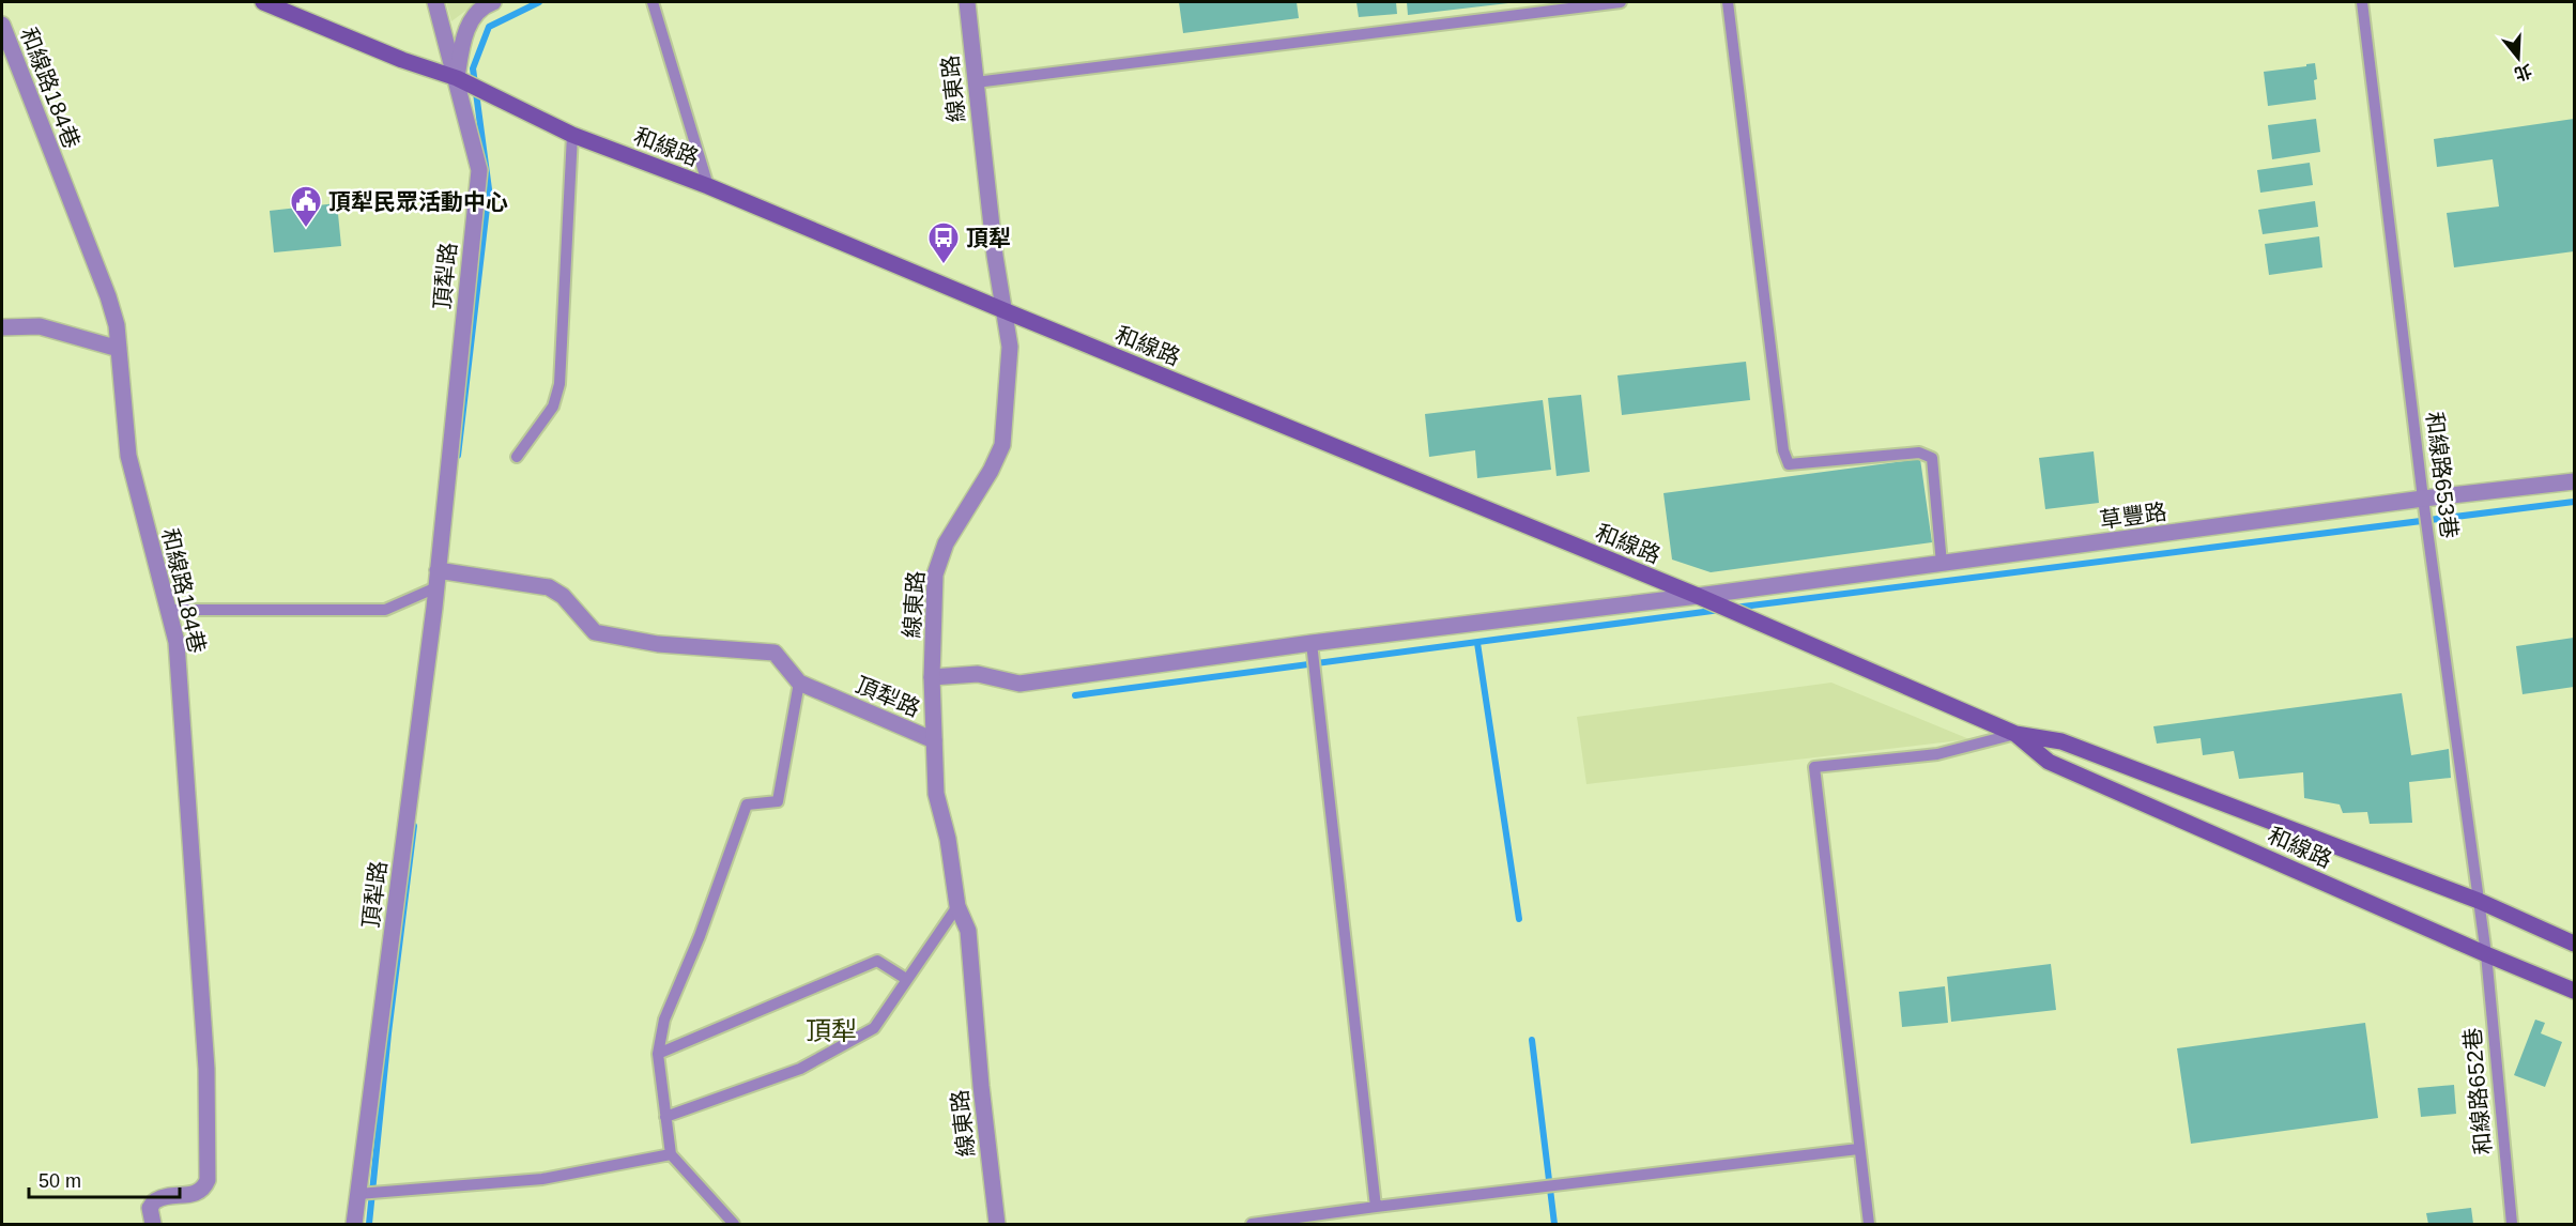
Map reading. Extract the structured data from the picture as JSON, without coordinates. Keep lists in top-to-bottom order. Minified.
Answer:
{"streets":{"main road":["和線路"],"street":["和線路184巷","線東路","頂犁路","草豐路"],"lane":["和線路653巷","和線路652巷"]},"crossings":[["線東路","和線路"],["線東路","頂犁路"],["線東路","草豐路"],["和線路","頂犁路"],["和線路","和線路653巷"],["和線路","草豐路"],["和線路","和線路652巷"],["和線路653巷","草豐路"],["和線路653巷","和線路652巷"]],"districts":["頂犁"],"places":{"public building":["頂犁民眾活動中心"],"bus stop":["頂犁"]},"scale_bar":"50 m","north":"bottom"}
